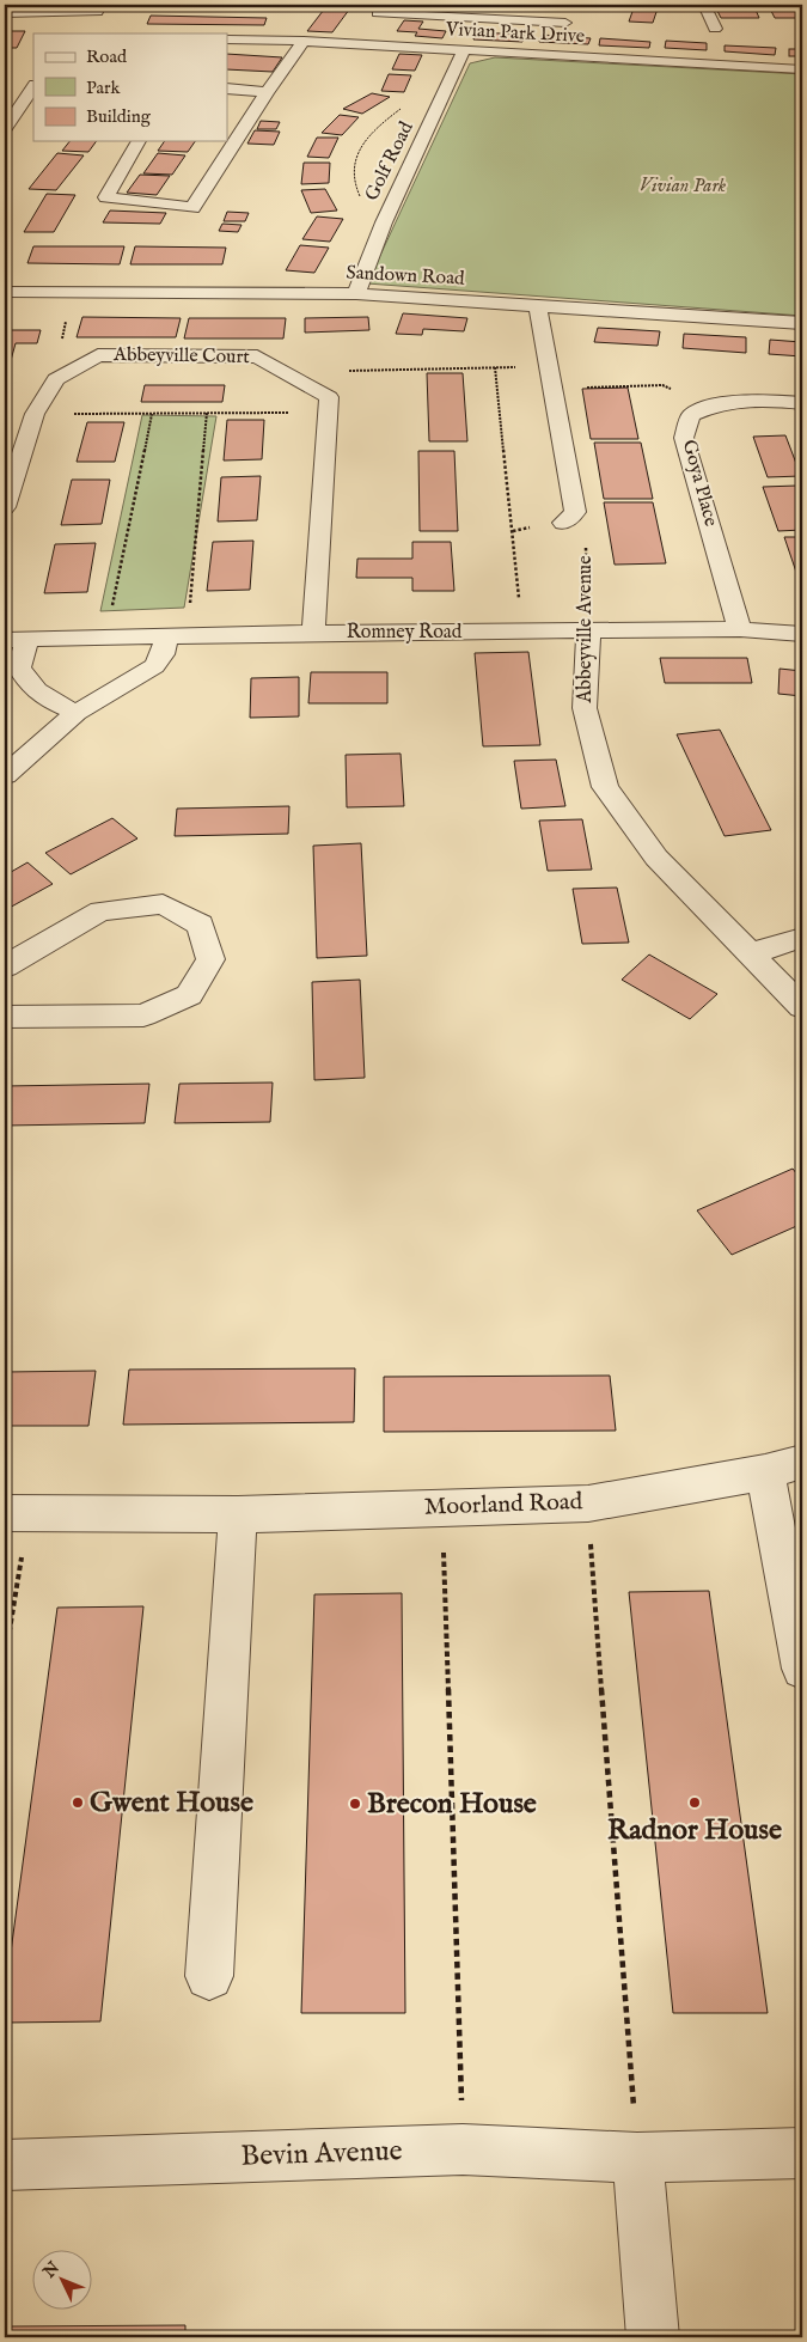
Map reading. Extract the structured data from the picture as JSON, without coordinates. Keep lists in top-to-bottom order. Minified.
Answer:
{"streets":{"street":["Vivian Park Drive","Golf Road","Sandown Road","Abbeyville Court","Goya Place","Abbeyville Avenue","Romney Road","Moorland Road","Bevin Avenue"]},"crossings":[["Vivian Park Drive","Golf Road"],["Golf Road","Sandown Road"],["Sandown Road","Abbeyville Avenue"],["Goya Place","Romney Road"],["Abbeyville Avenue","Romney Road"]],"parks":["Vivian Park"],"places":["Gwent House","Radnor House","Brecon House"],"legend":["Road","Park","Building"],"north":"top left"}
